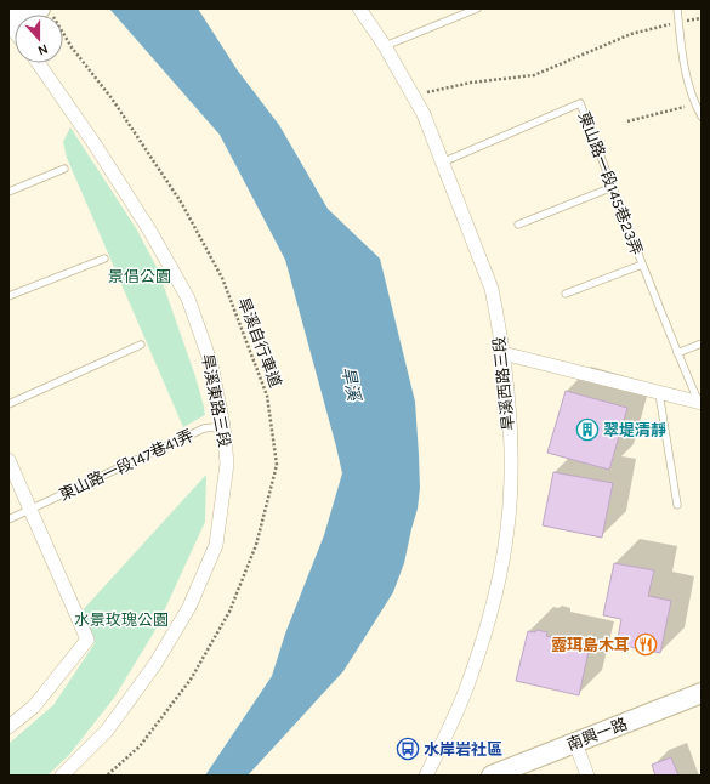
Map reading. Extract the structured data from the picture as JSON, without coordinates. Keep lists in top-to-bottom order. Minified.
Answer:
{"streets":{"street":["旱溪西路三段","旱溪東路三段","南興一路"],"lane":["東山路一段145巷23弄","東山路一段147巷41弄"],"path":["旱溪自行車道"]},"crossings":[["東山路一段145巷23弄","旱溪西路三段"],["旱溪東路三段","東山路一段147巷41弄"]],"water":["旱溪"],"parks":["景倡公園","水景玫瑰公園"],"places":{"building":["翠堤清靜"],"restaurant":["露珥島木耳"],"bus stop":["水岸岩社區"]},"north":"bottom"}
